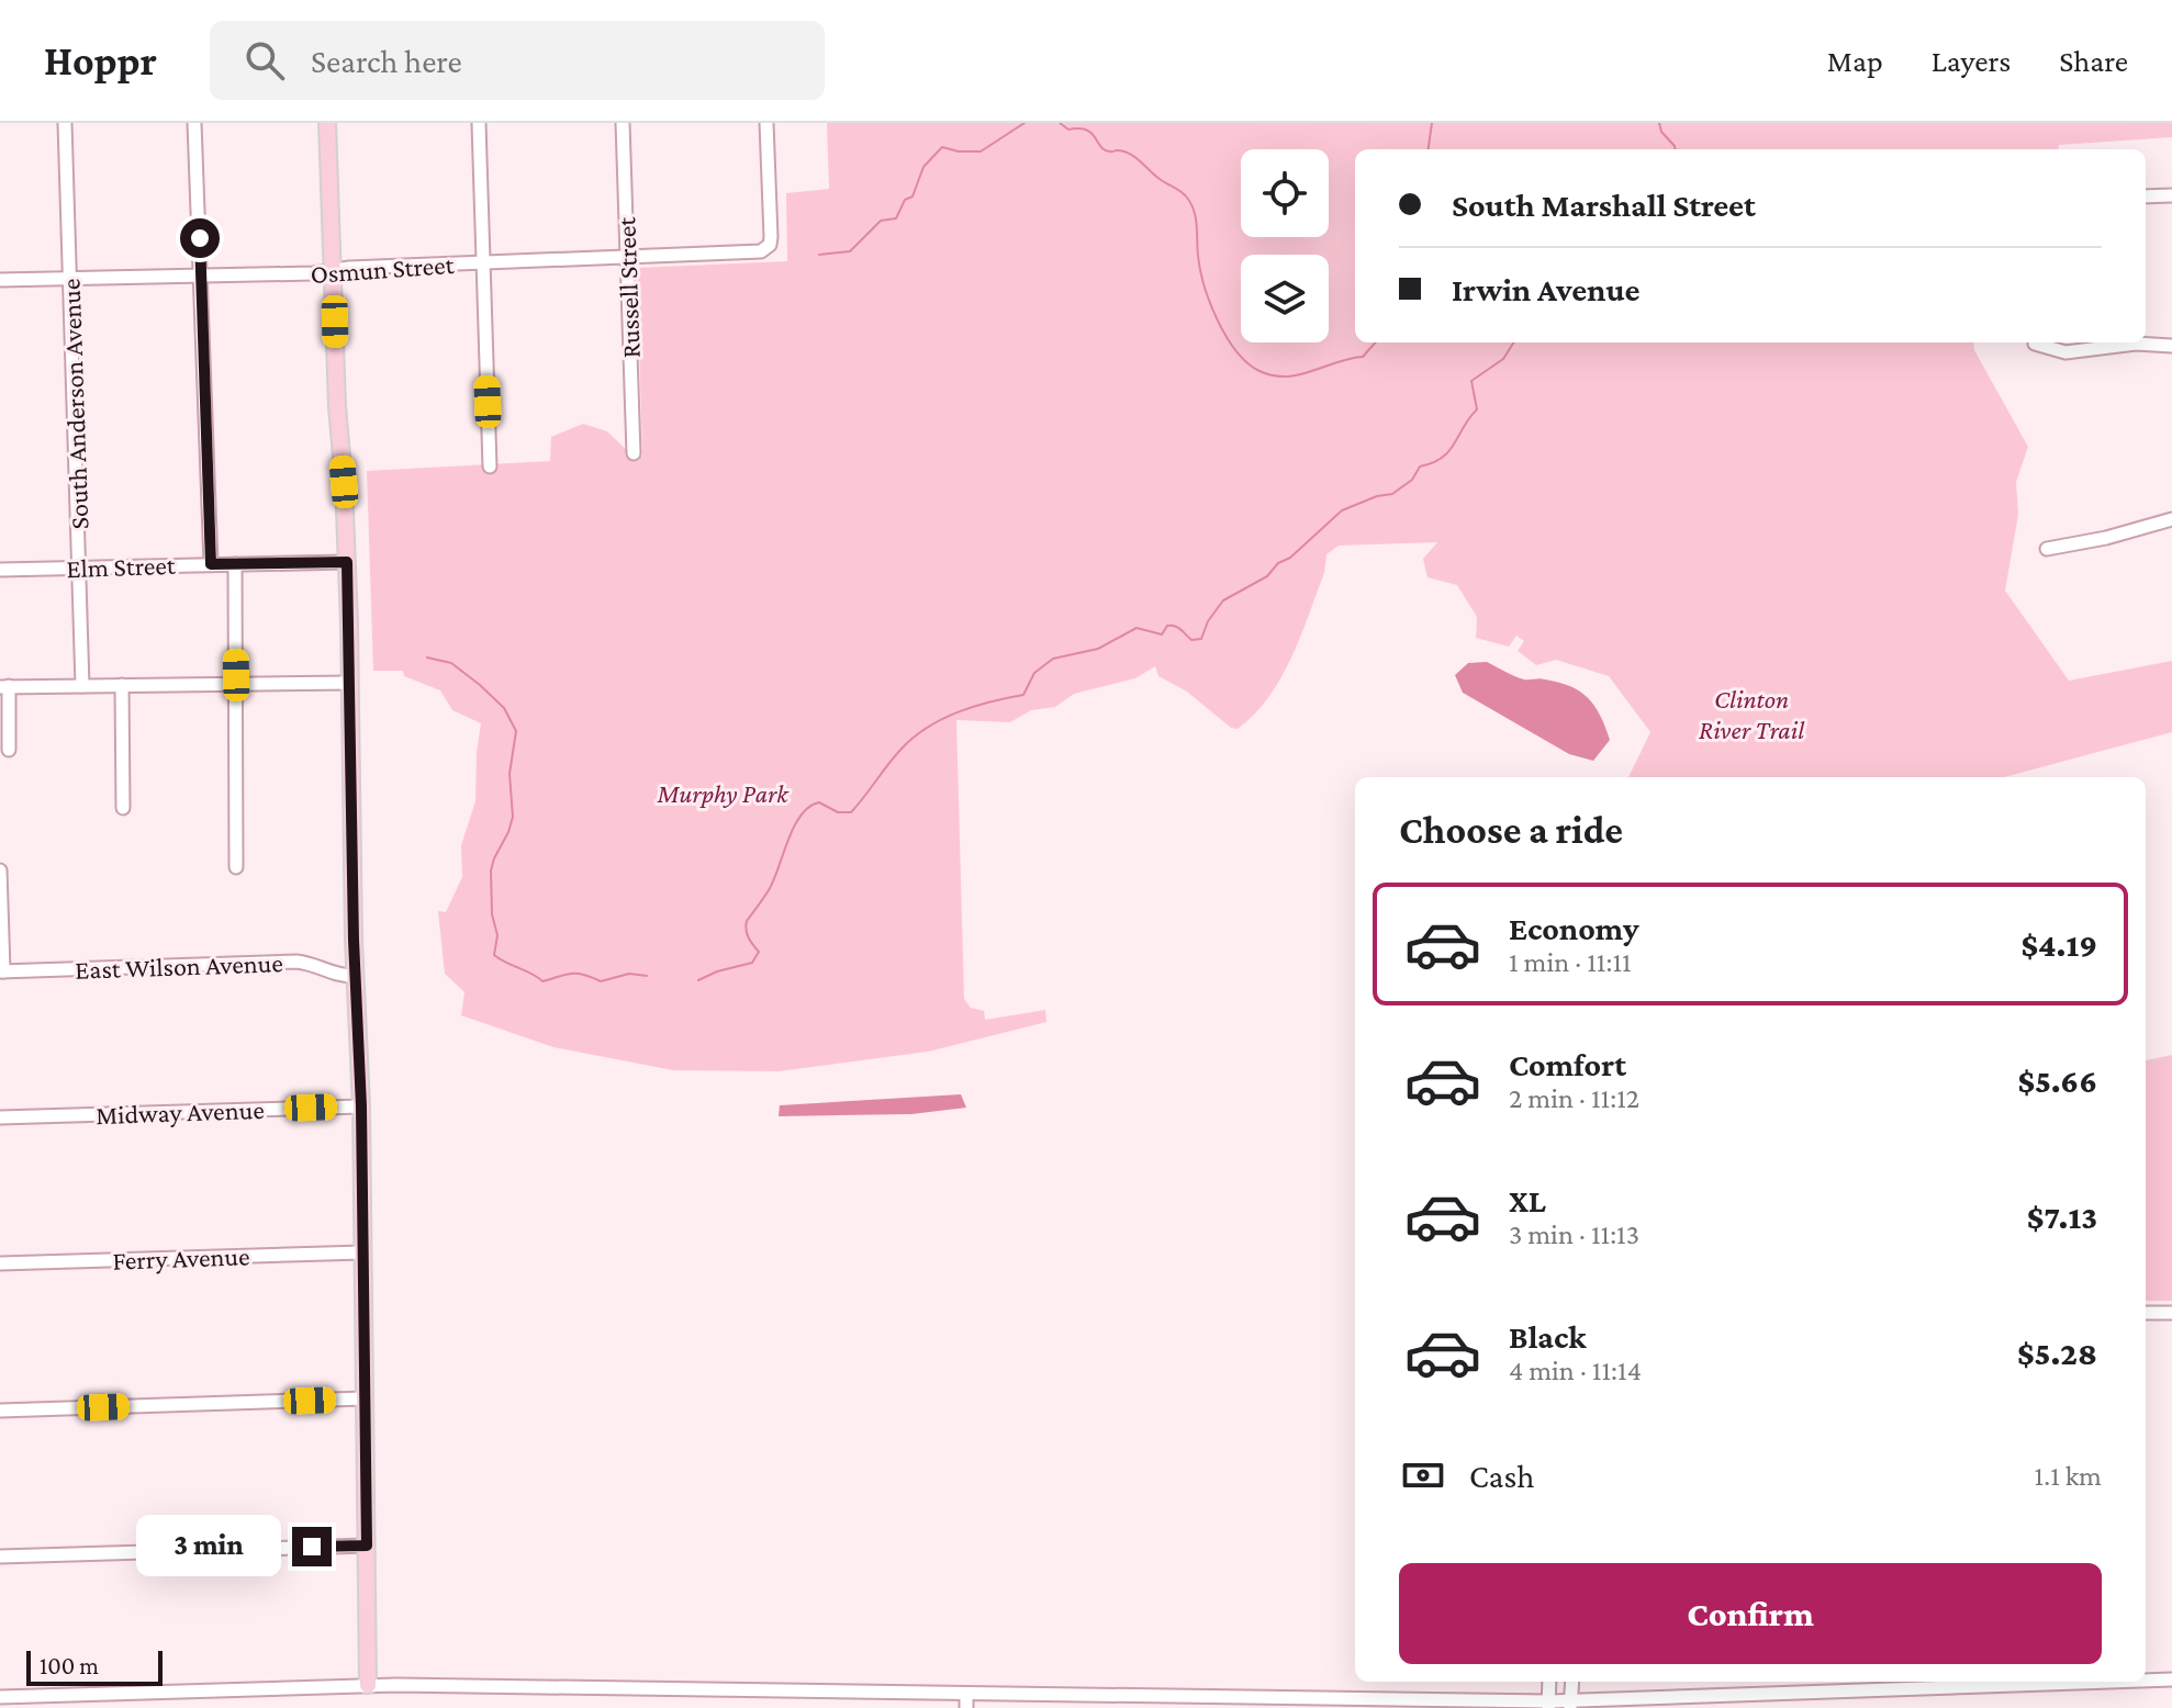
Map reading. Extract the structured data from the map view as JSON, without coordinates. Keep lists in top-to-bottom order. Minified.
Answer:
{"streets":{"street":["Osmun Street","Russell Street","South Anderson Avenue","Elm Street","East Wilson Avenue","Midway Avenue","Ferry Avenue"]},"crossings":[["Osmun Street","Russell Street"],["Osmun Street","South Anderson Avenue"],["South Anderson Avenue","Elm Street"]],"parks":["Clinton River Trail","Murphy Park"],"scale_bar":"100 m","page":{"header":"Hoppr","search":"Search here","nav":["Map","Layers","Share"],"banner":["South Marshall Street","Irwin Avenue"],"heading":"Choose a ride","list":[{"name":"Economy","note":"1 min · 11:11","value":"$4.19"},{"name":"Comfort","note":"2 min · 11:12","value":"$5.66"},{"name":"XL","note":"3 min · 11:13","value":"$7.13"},{"name":"Black","note":"4 min · 11:14","value":"$5.28"}],"pay":["Cash","1.1 km"],"bubble":"3 min","buttons":"Confirm","scale":"100 m"}}
